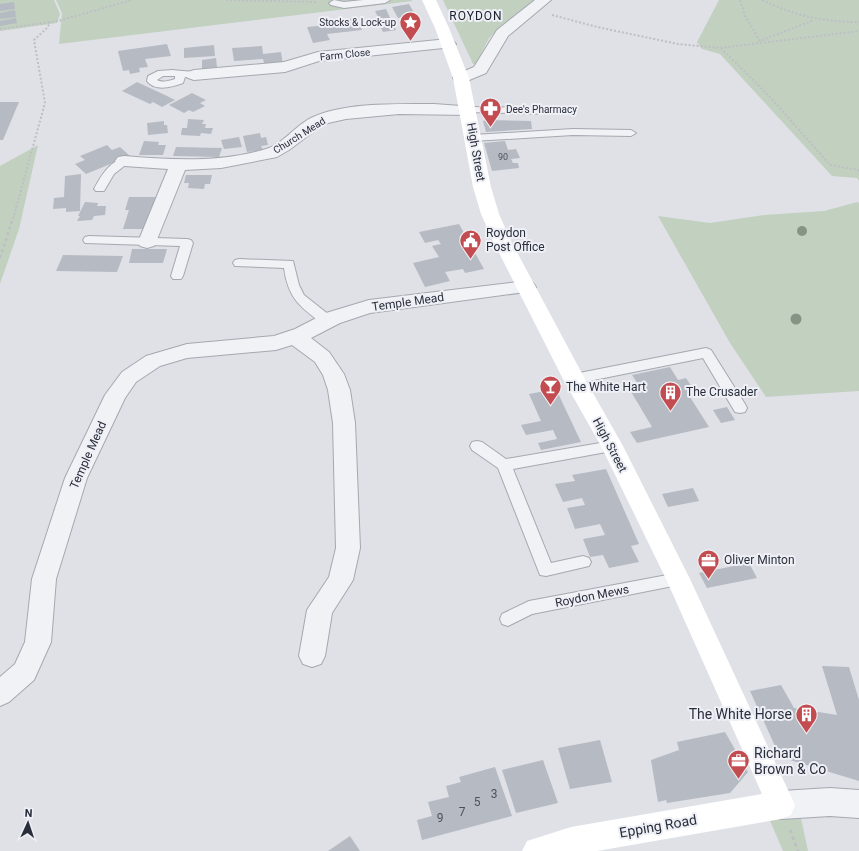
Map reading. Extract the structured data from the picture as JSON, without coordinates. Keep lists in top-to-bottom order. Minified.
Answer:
{"streets":{"main road":["High Street","Epping Road"],"street":["Farm Close","Church Mead","Temple Mead"],"lane":["Roydon Mews"]},"crossings":[["Farm Close","High Street"],["Church Mead","High Street"],["High Street","Temple Mead"],["High Street","Roydon Mews"],["High Street","Epping Road"]],"districts":["ROYDON"],"places":{"place":["Stocks & Lock-up"],"pharmacy":["Dee's Pharmacy"],"public building":["Roydon Post Office"],"bar":["The White Hart"],"building":["The Crusader","The White Horse"],"office":["Oliver Minton","Richard Brown & Co"]},"house_numbers":["90","3","5","7","9"],"north":"top"}
